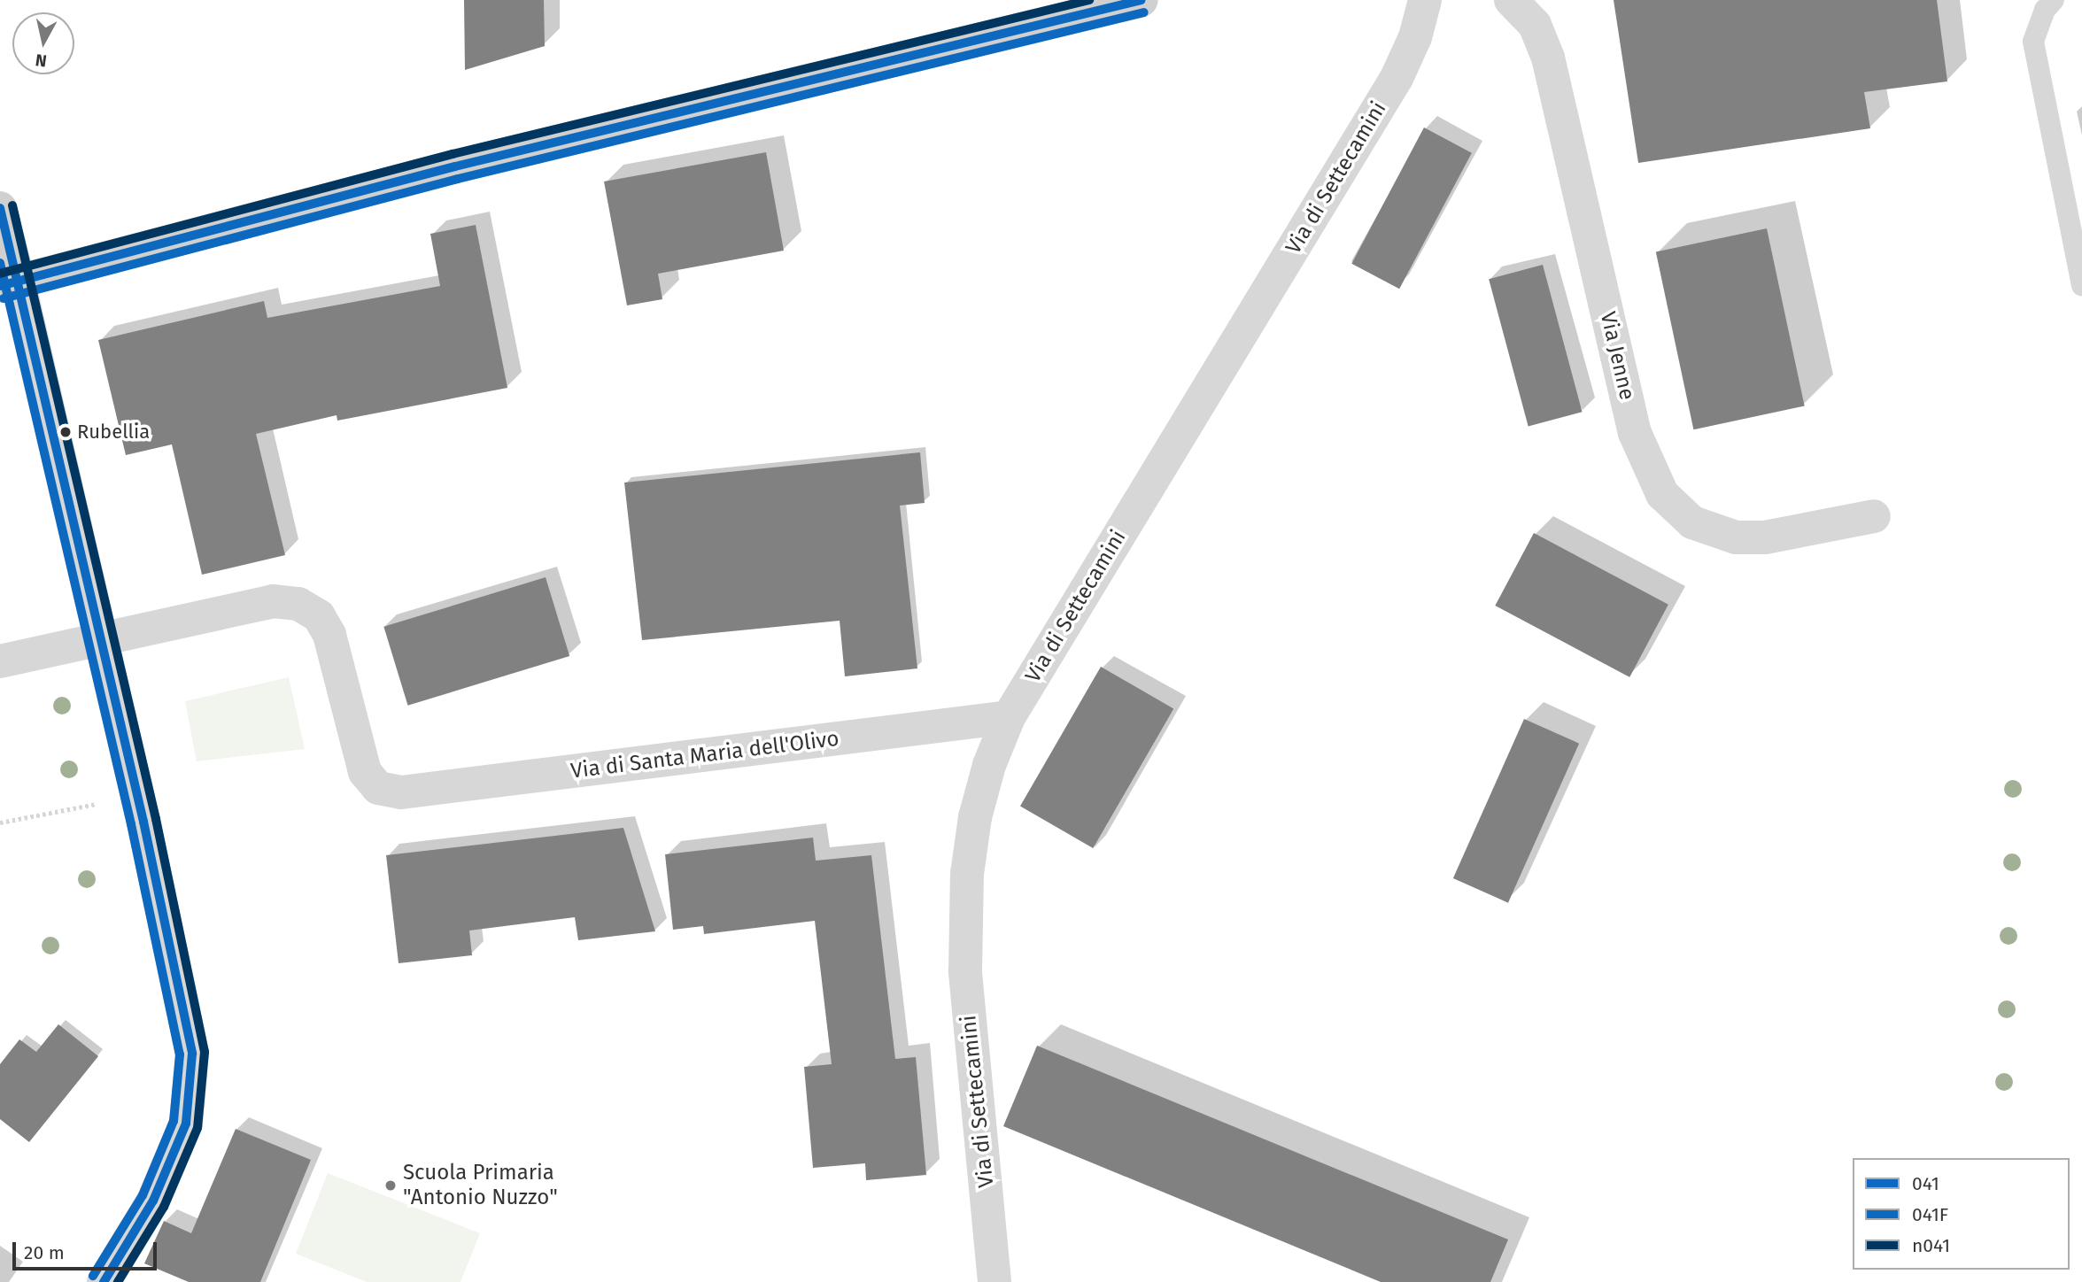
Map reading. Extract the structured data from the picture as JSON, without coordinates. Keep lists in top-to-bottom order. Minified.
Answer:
{"streets":{"street":["Via di Settecamini","Via Jenne","Via di Santa Maria dell'Olivo"]},"crossings":[["Via di Settecamini","Via di Santa Maria dell'Olivo"]],"places":["Rubellia","Scuola Primaria \"Antonio Nuzzo\""],"lines":["transit line 041","transit line n041","transit line 041F"],"legend":["041","041F","n041"],"scale_bar":"20 m","north":"bottom"}
